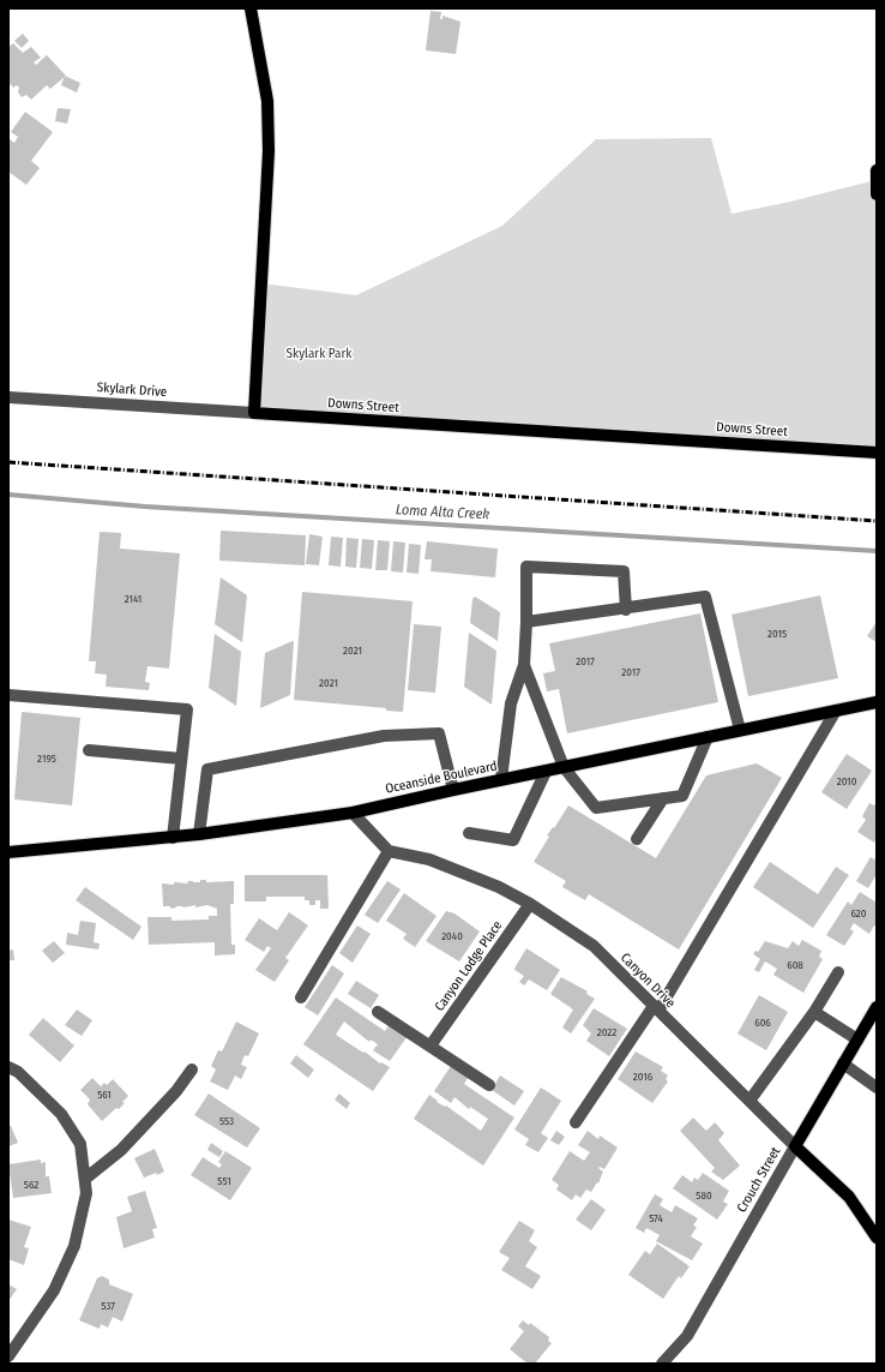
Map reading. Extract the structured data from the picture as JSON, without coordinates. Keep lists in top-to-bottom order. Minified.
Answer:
{"streets":{"main road":["Downs Street","Oceanside Boulevard","Canyon Drive","Crouch Street"],"street":["Skylark Drive","Canyon Lodge Place"]},"crossings":[["Skylark Drive","Downs Street"],["Canyon Lodge Place","Canyon Drive"],["Canyon Drive","Crouch Street"]],"water":["Loma Alta Creek"],"parks":["Skylark Park"],"house_numbers":["2141","2015","2021","2017","2017","2021","2195","2010","620","2040","608","606","2022","2016","561","553","551","562","580","574","537"]}
